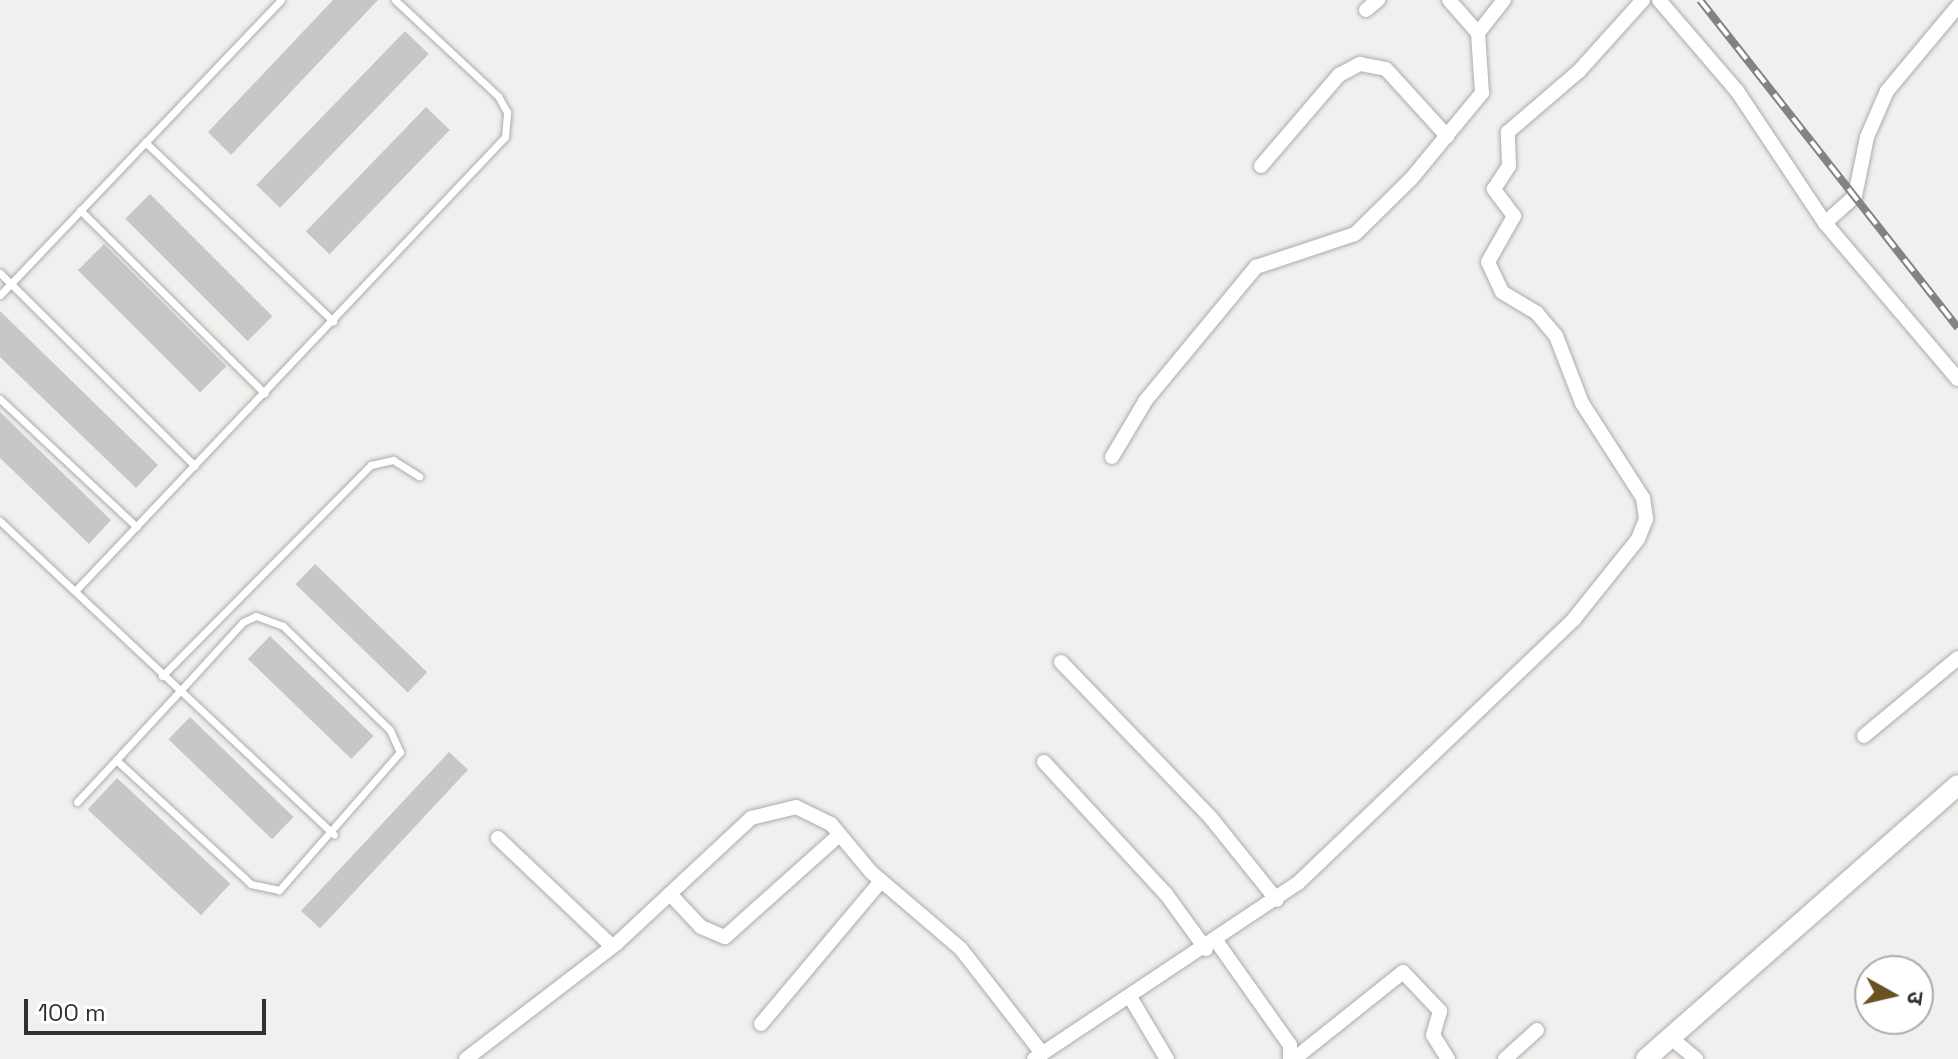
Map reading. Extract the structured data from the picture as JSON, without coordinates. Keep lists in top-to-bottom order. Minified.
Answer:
{"scale_bar":"100 m","north":"right"}
